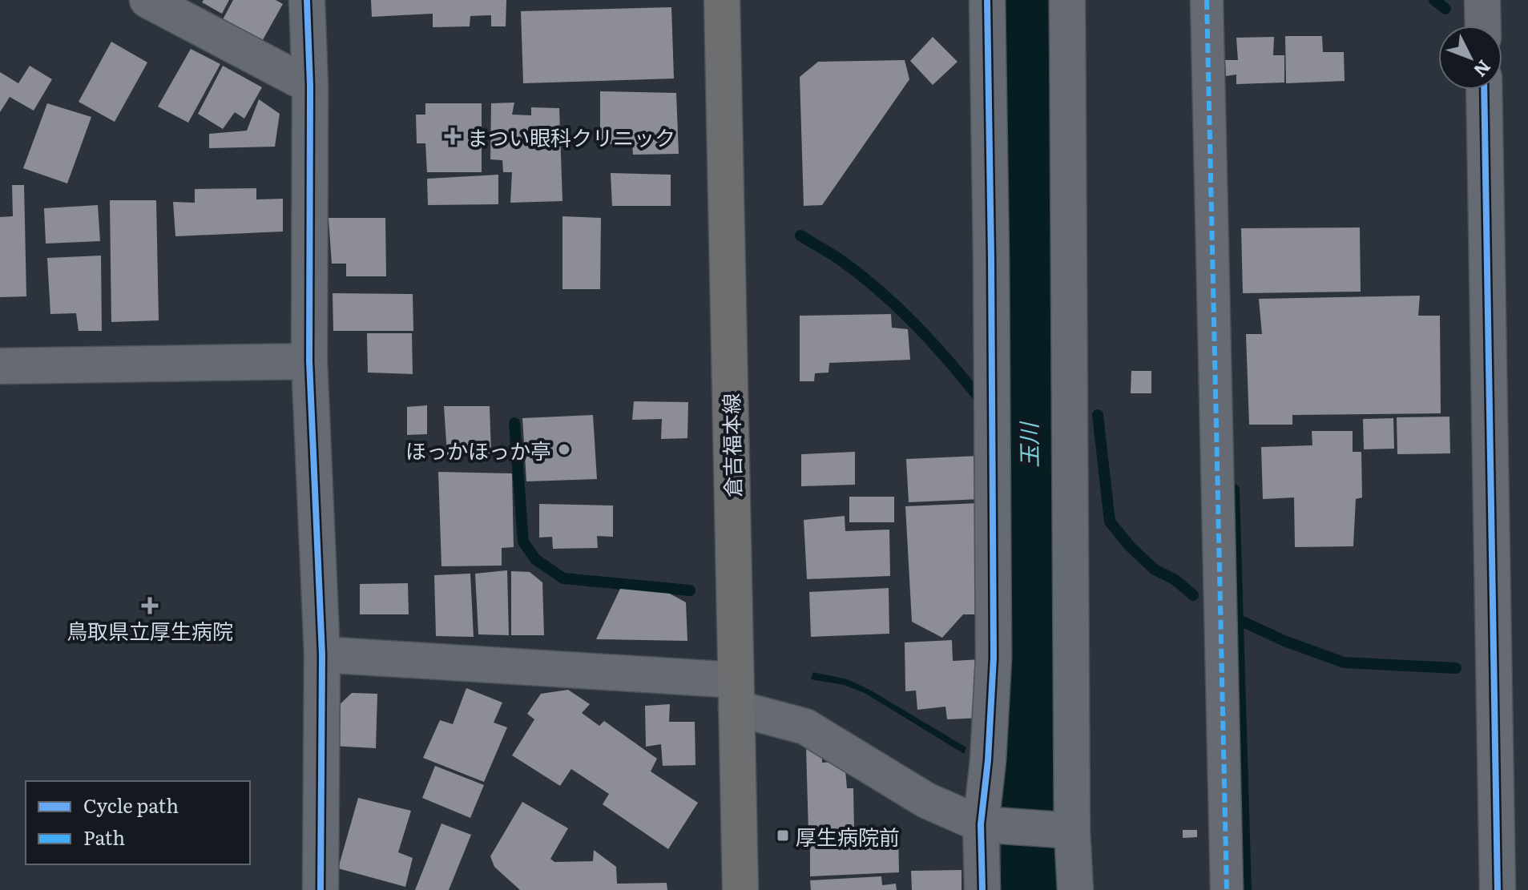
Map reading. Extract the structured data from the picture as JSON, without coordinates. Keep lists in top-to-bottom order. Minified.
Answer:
{"streets":{"main road":["倉吉福本線"]},"water":["玉川"],"places":{"health":["まつい眼科クリニック","鳥取県立厚生病院"],"other":["ほっかほっか亭"],"transit":["厚生病院前"]},"legend":["Cycle path","Path"],"north":"bottom right"}
